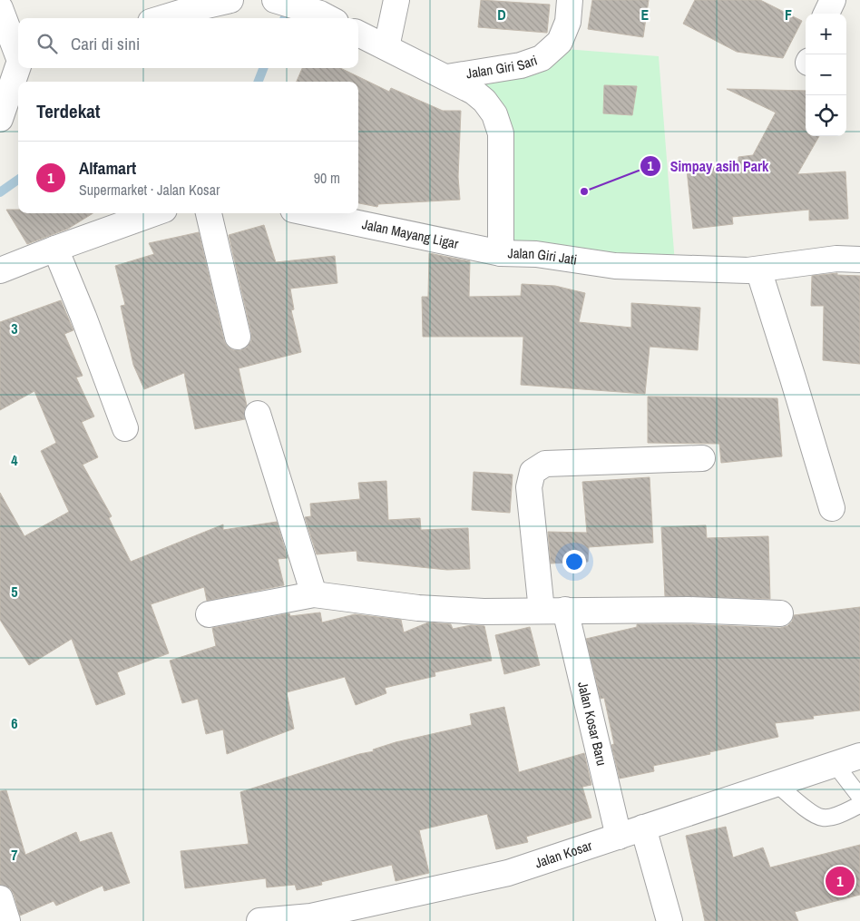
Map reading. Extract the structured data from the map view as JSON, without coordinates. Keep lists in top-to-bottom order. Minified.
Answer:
{"streets":{"street":["Jalan Giri Sari","Jalan Mayang Ligar","Jalan Giri Jati","Jalan Kosar Baru","Jalan Kosar"]},"crossings":[["Jalan Giri Sari","Jalan Giri Jati"],["Jalan Mayang Ligar","Jalan Giri Jati"],["Jalan Kosar Baru","Jalan Kosar"]],"places":["Simpay asih Park"],"page":{"map_buttons":["+","−"],"search":"Cari di sini","heading":"Terdekat","list":[{"mark":"1","name":"Alfamart","note":"Supermarket · Jalan Kosar","value":"90 m"}],"pins":"1"},"grid":{"columns":["D","E","F"],"rows":["3","4","5","6","7"]}}
